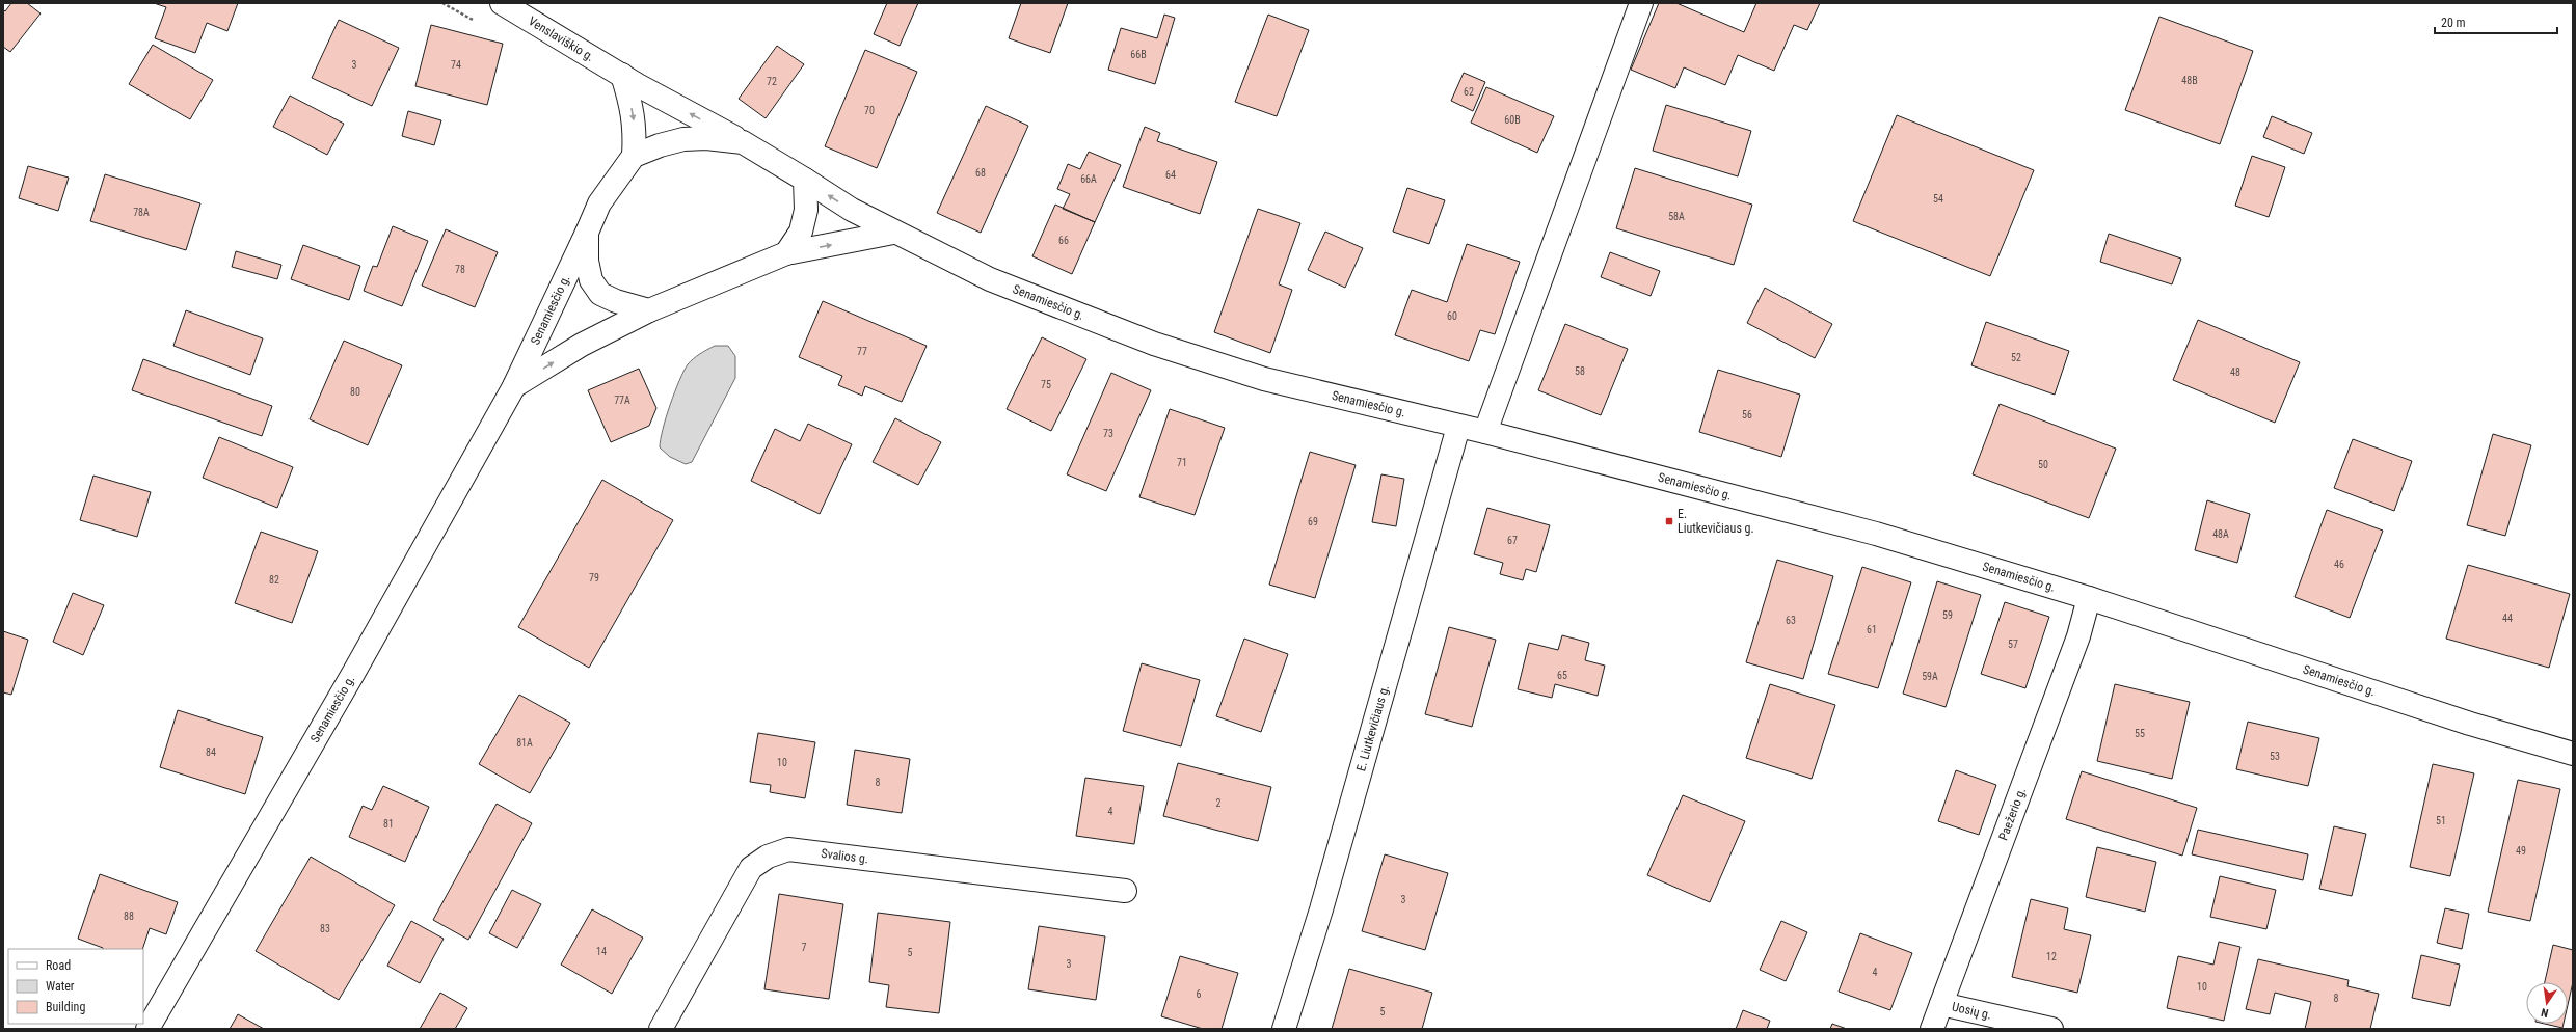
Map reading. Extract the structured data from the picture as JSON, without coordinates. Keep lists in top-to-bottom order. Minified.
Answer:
{"streets":{"street":["Venslaviškio g.","Senamiesčio g.","E. Liutkevičiaus g.","Paežerio g.","Svalios g.","Uosių g."]},"crossings":[["Venslaviškio g.","Senamiesčio g."],["Senamiesčio g.","E. Liutkevičiaus g."],["Senamiesčio g.","Paežerio g."],["Paežerio g.","Uosių g."]],"one_way":["Venslaviškio g."],"places":{"transit":["E. Liutkevičiaus g."]},"house_numbers":["66B","3","74","48B","72","62","70","60B","68","64","66A","54","78A","58A","66","78","60","77","52","58","48","75","80","77A","56","73","71","50","69","48A","67","46","79","82","59","44","63","61","57","65","59A","55","81A","84","53","10","8","2","4","51","81","49","3","88","83","7","14","5","12","3","4","10","6","8","5"],"legend":["Road","Water","Building"],"scale_bar":"20 m","north":"bottom"}
